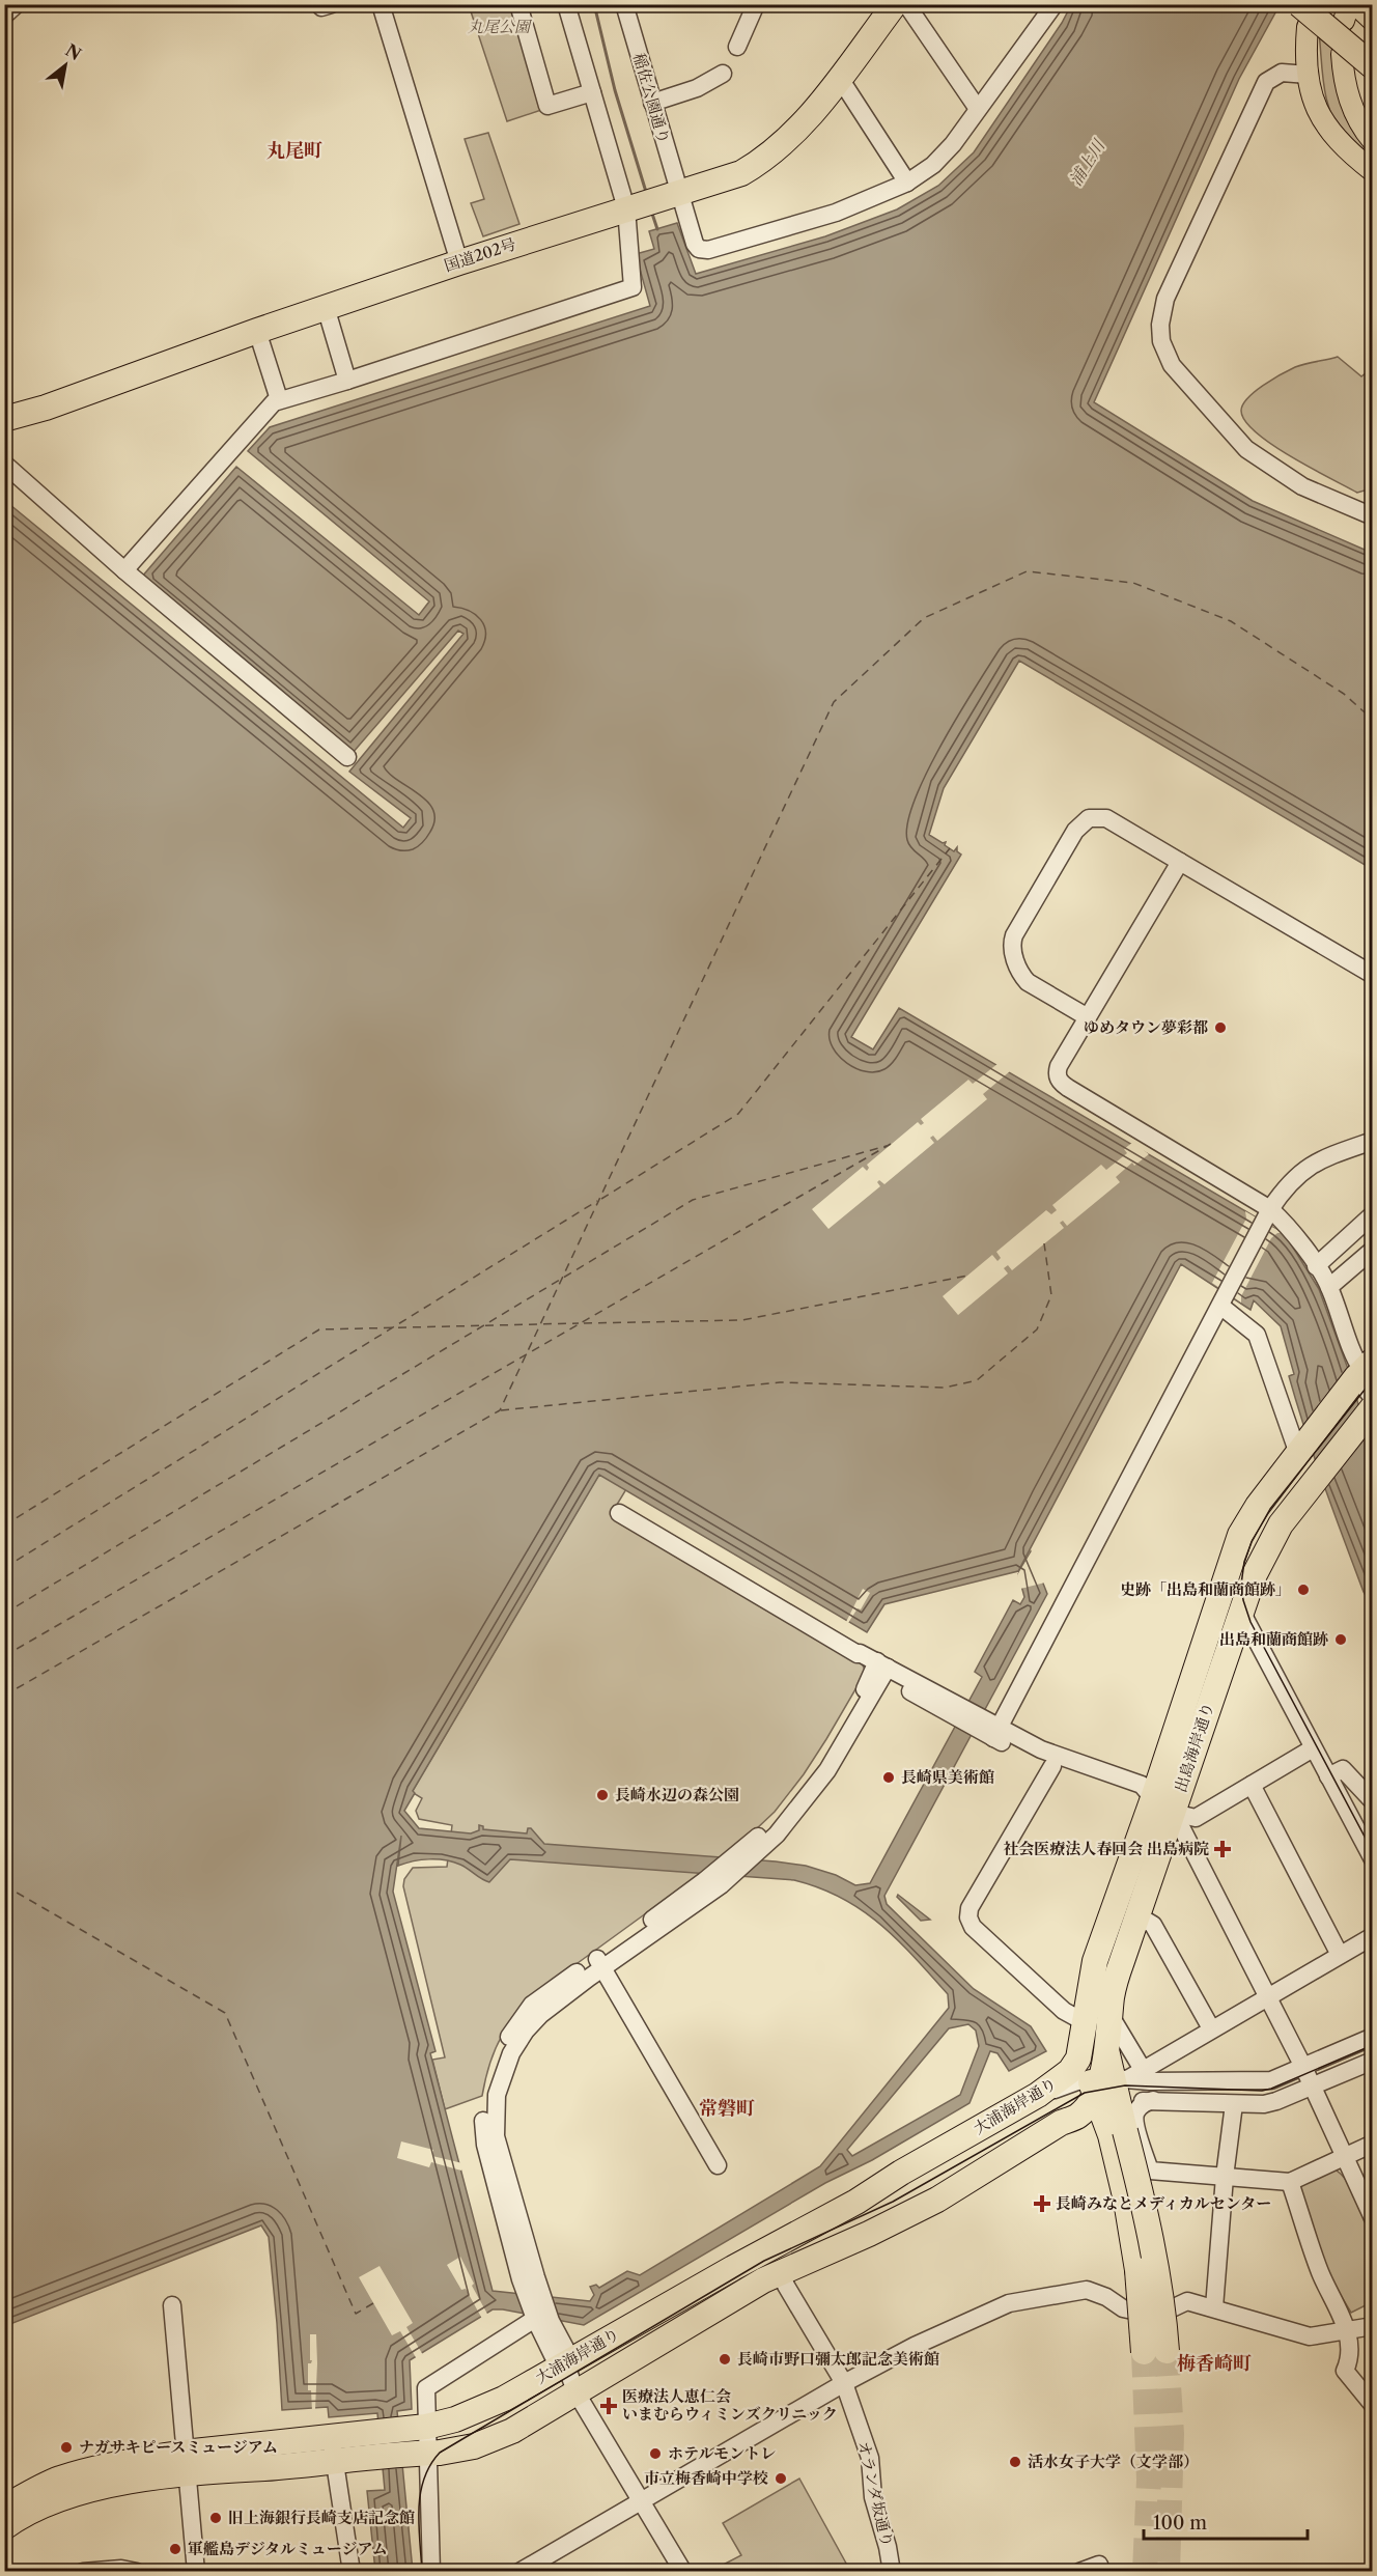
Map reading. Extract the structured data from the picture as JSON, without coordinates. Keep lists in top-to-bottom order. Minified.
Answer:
{"streets":{"highway":["国道202号","出島海岸通り","大浦海岸通り"],"street":["稲佐公園通り","オランダ坂通り"]},"crossings":[["稲佐公園通り","国道202号"],["出島海岸通り","大浦海岸通り"],["大浦海岸通り","オランダ坂通り"]],"districts":["丸尾町","常磐町","梅香崎町"],"water":["浦上川"],"parks":["丸尾公園"],"places":{"other":["ゆめタウン夢彩都","史跡「出島和蘭商館跡」","出島和蘭商館跡","長崎県美術館","長崎水辺の森公園","長崎市野口彌太郎記念美術館","ナガサキピースミュージアム","ホテルモントレ","活水女子大学（文学部）","市立梅香崎中学校","旧上海銀行長崎支店記念館","軍艦島デジタルミュージアム"],"health":["社会医療法人春回会 出島病院","長崎みなとメディカルセンター","医療法人恵仁会 いまむらウィミンズクリニック"]},"scale_bar":"100 m","north":"top right"}
